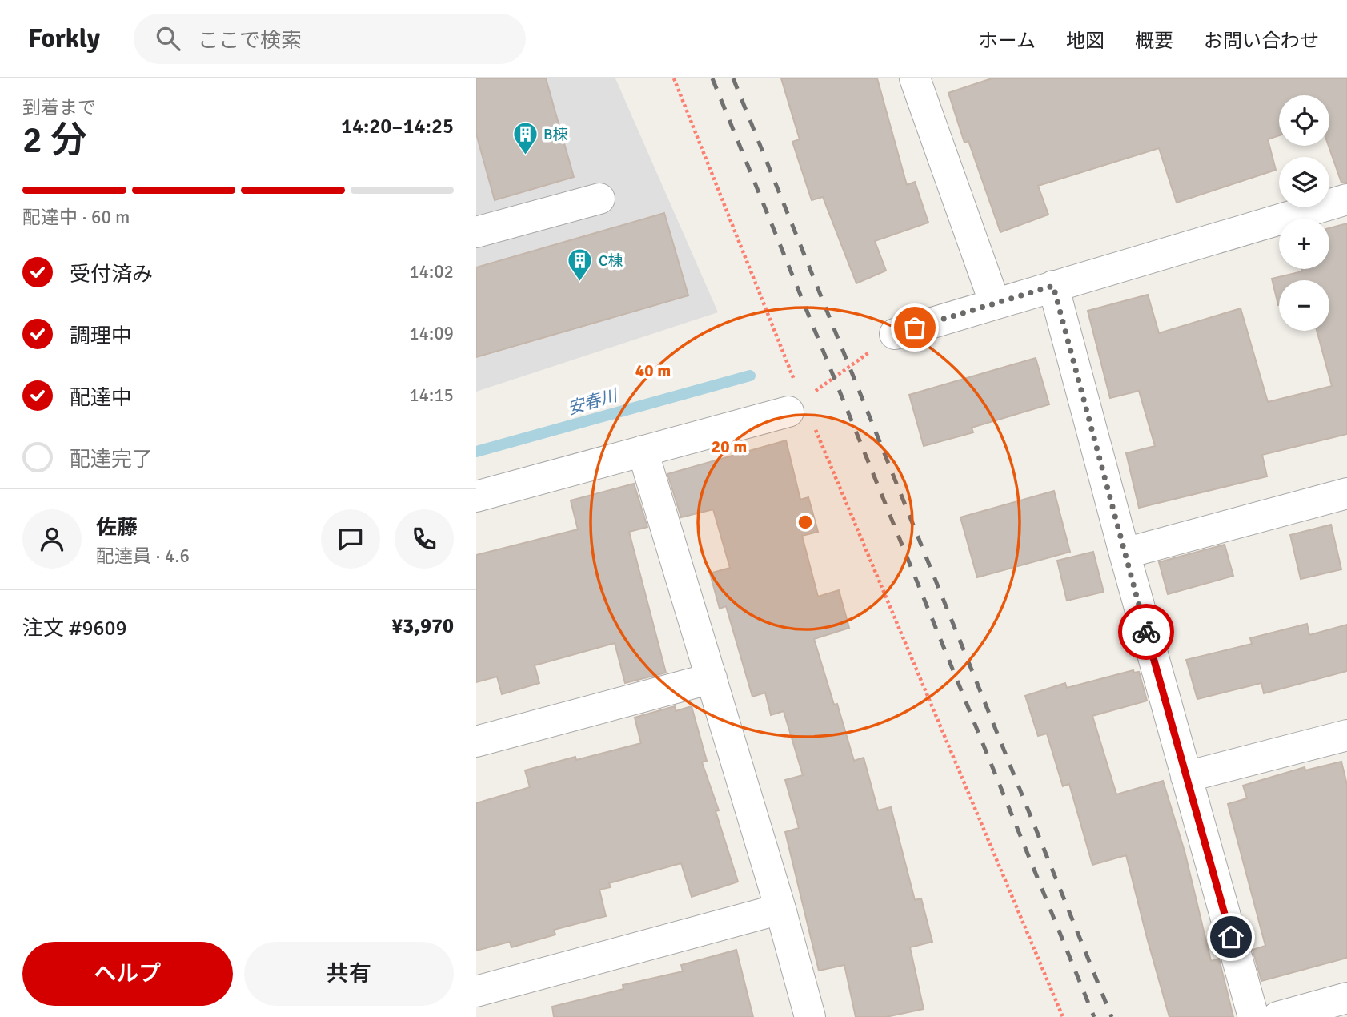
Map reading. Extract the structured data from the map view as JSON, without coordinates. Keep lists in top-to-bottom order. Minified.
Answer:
{"water":["安春川"],"places":{"building":["B棟","C棟"]},"page":{"header":"Forkly","search":"ここで検索","nav":["ホーム","地図","概要","お問い合わせ"],"heading":["2 分","到着まで","14:20–14:25"],"panel":["佐藤","配達員 · 4.6","注文 #9609","¥3,970"],"map_buttons":["+","−"],"bar":"配達中 · 60 m","list":[["受付済み","14:02"],["調理中","14:09"],["配達中","14:15"],"配達完了"],"buttons":["ヘルプ","共有"]},"rings":["40 m","20 m"]}
